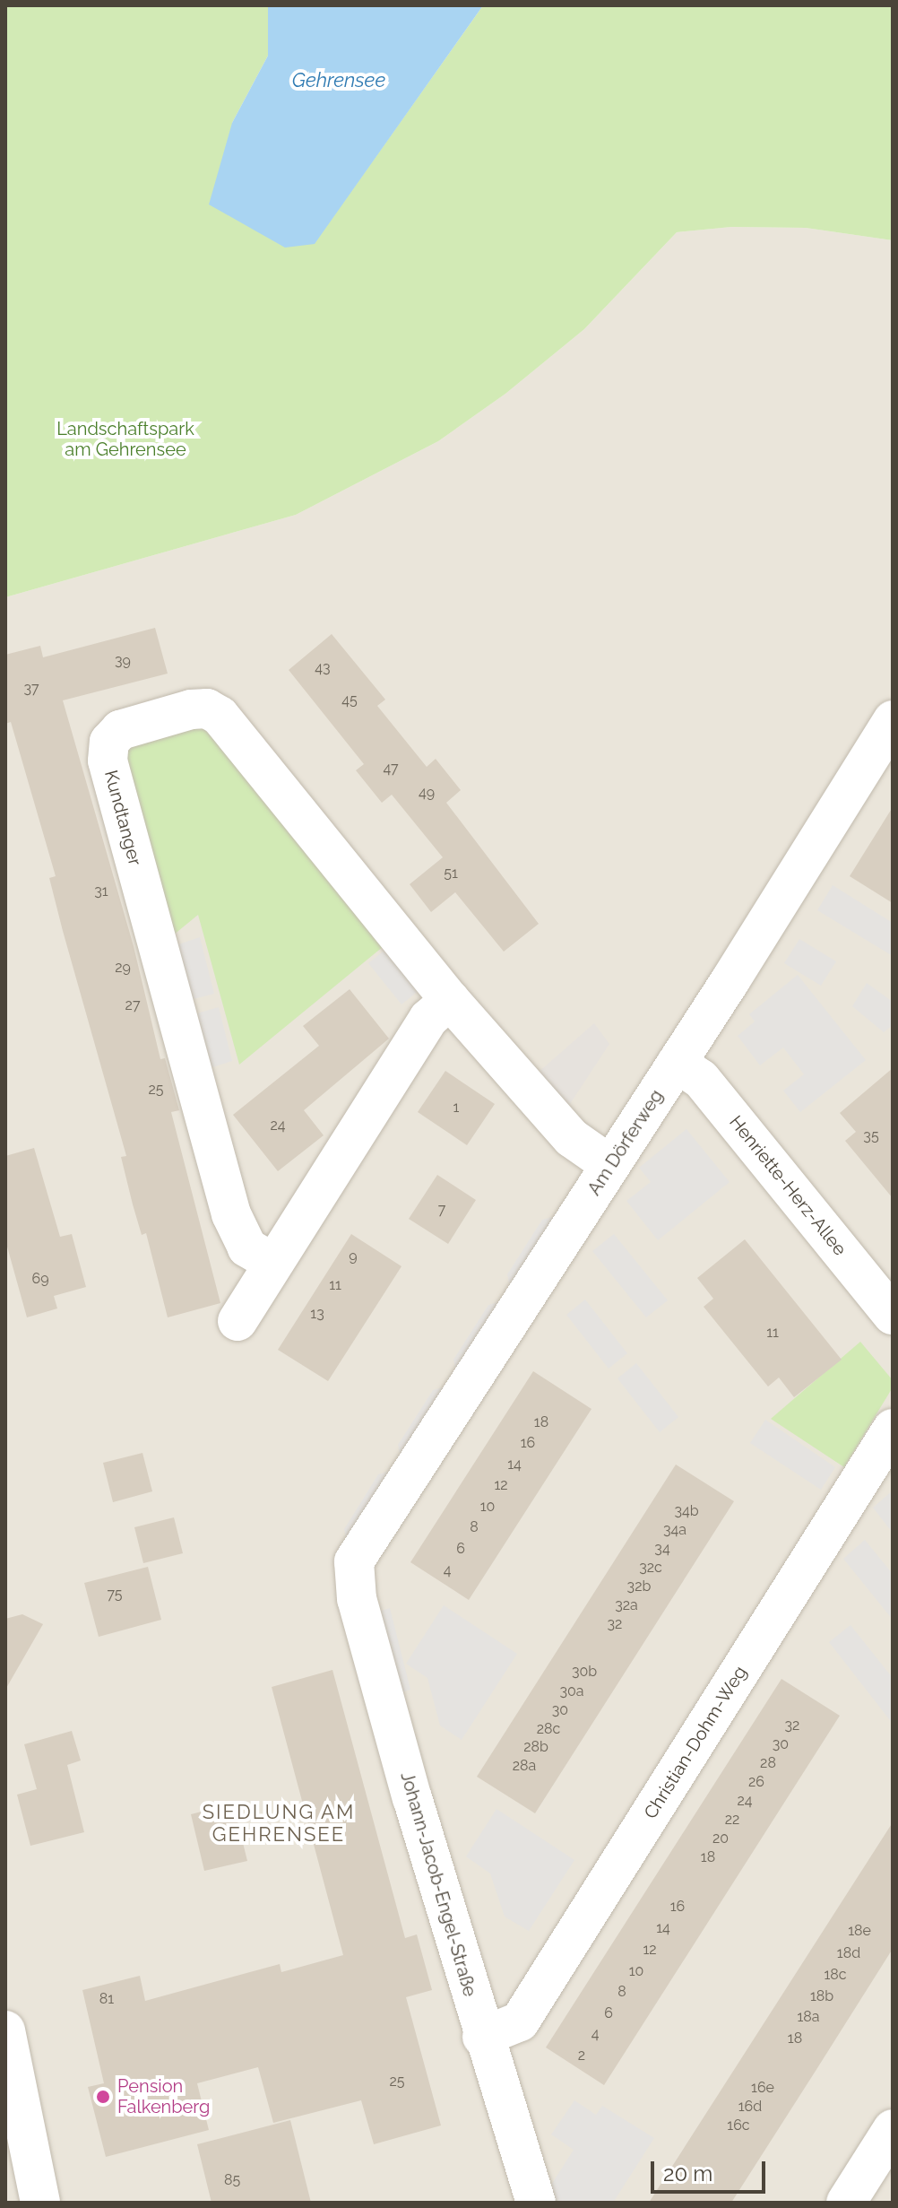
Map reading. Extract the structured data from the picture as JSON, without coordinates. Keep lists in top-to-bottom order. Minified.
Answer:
{"streets":{"street":["Kundtanger","Am Dörferweg","Henriette-Herz-Allee","Christian-Dohm-Weg","Johann-Jacob-Engel-Straße"]},"crossings":[["Kundtanger","Am Dörferweg"],["Am Dörferweg","Henriette-Herz-Allee"],["Am Dörferweg","Johann-Jacob-Engel-Straße"],["Christian-Dohm-Weg","Johann-Jacob-Engel-Straße"]],"districts":["SIEDLUNG AM GEHRENSEE"],"water":["Gehrensee"],"parks":["Landschaftspark am Gehrensee"],"places":["Pension Falkenberg"],"house_numbers":["39","43","37","45","47","49","51","31","29","27","25","1","24","35","7","9","69","11","13","11","18","16","14","12","10","34b","8","34a","6","34","32c","4","32b","75","32a","32","30b","30a","30","32","28c","30","28b","28","28a","26","24","22","20","18","16","14","18e","12","18d","10","18c","8","18b","81","6","18a","4","18","2","25","16e","16d","16c","85"],"scale_bar":"20 m"}
